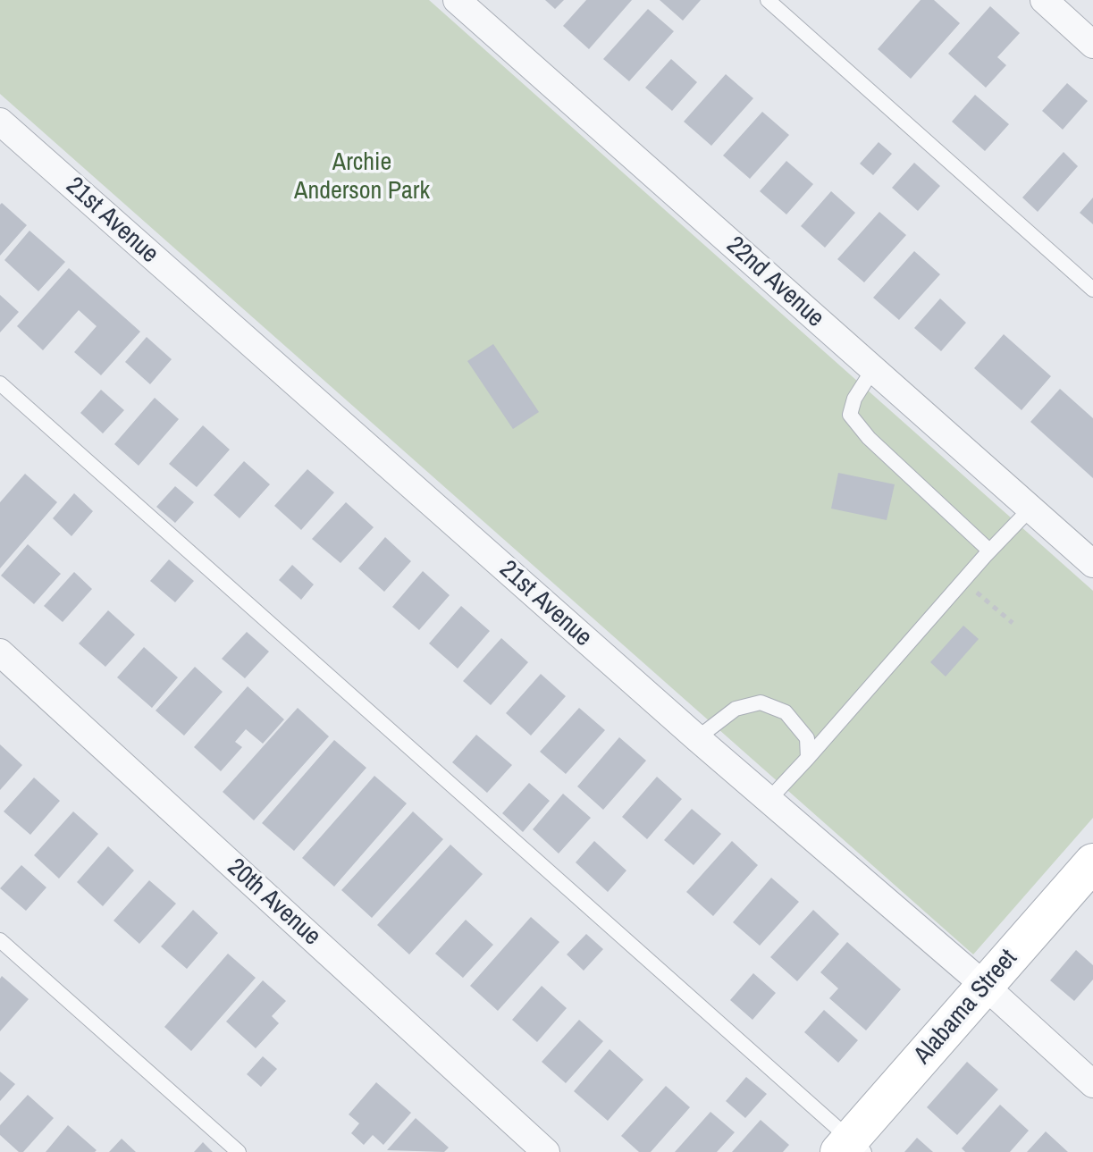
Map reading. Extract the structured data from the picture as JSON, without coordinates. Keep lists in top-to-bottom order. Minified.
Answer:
{"streets":{"street":["21st Avenue","22nd Avenue","20th Avenue","Alabama Street"]},"crossings":[["21st Avenue","Alabama Street"]],"parks":["Archie Anderson Park"]}
